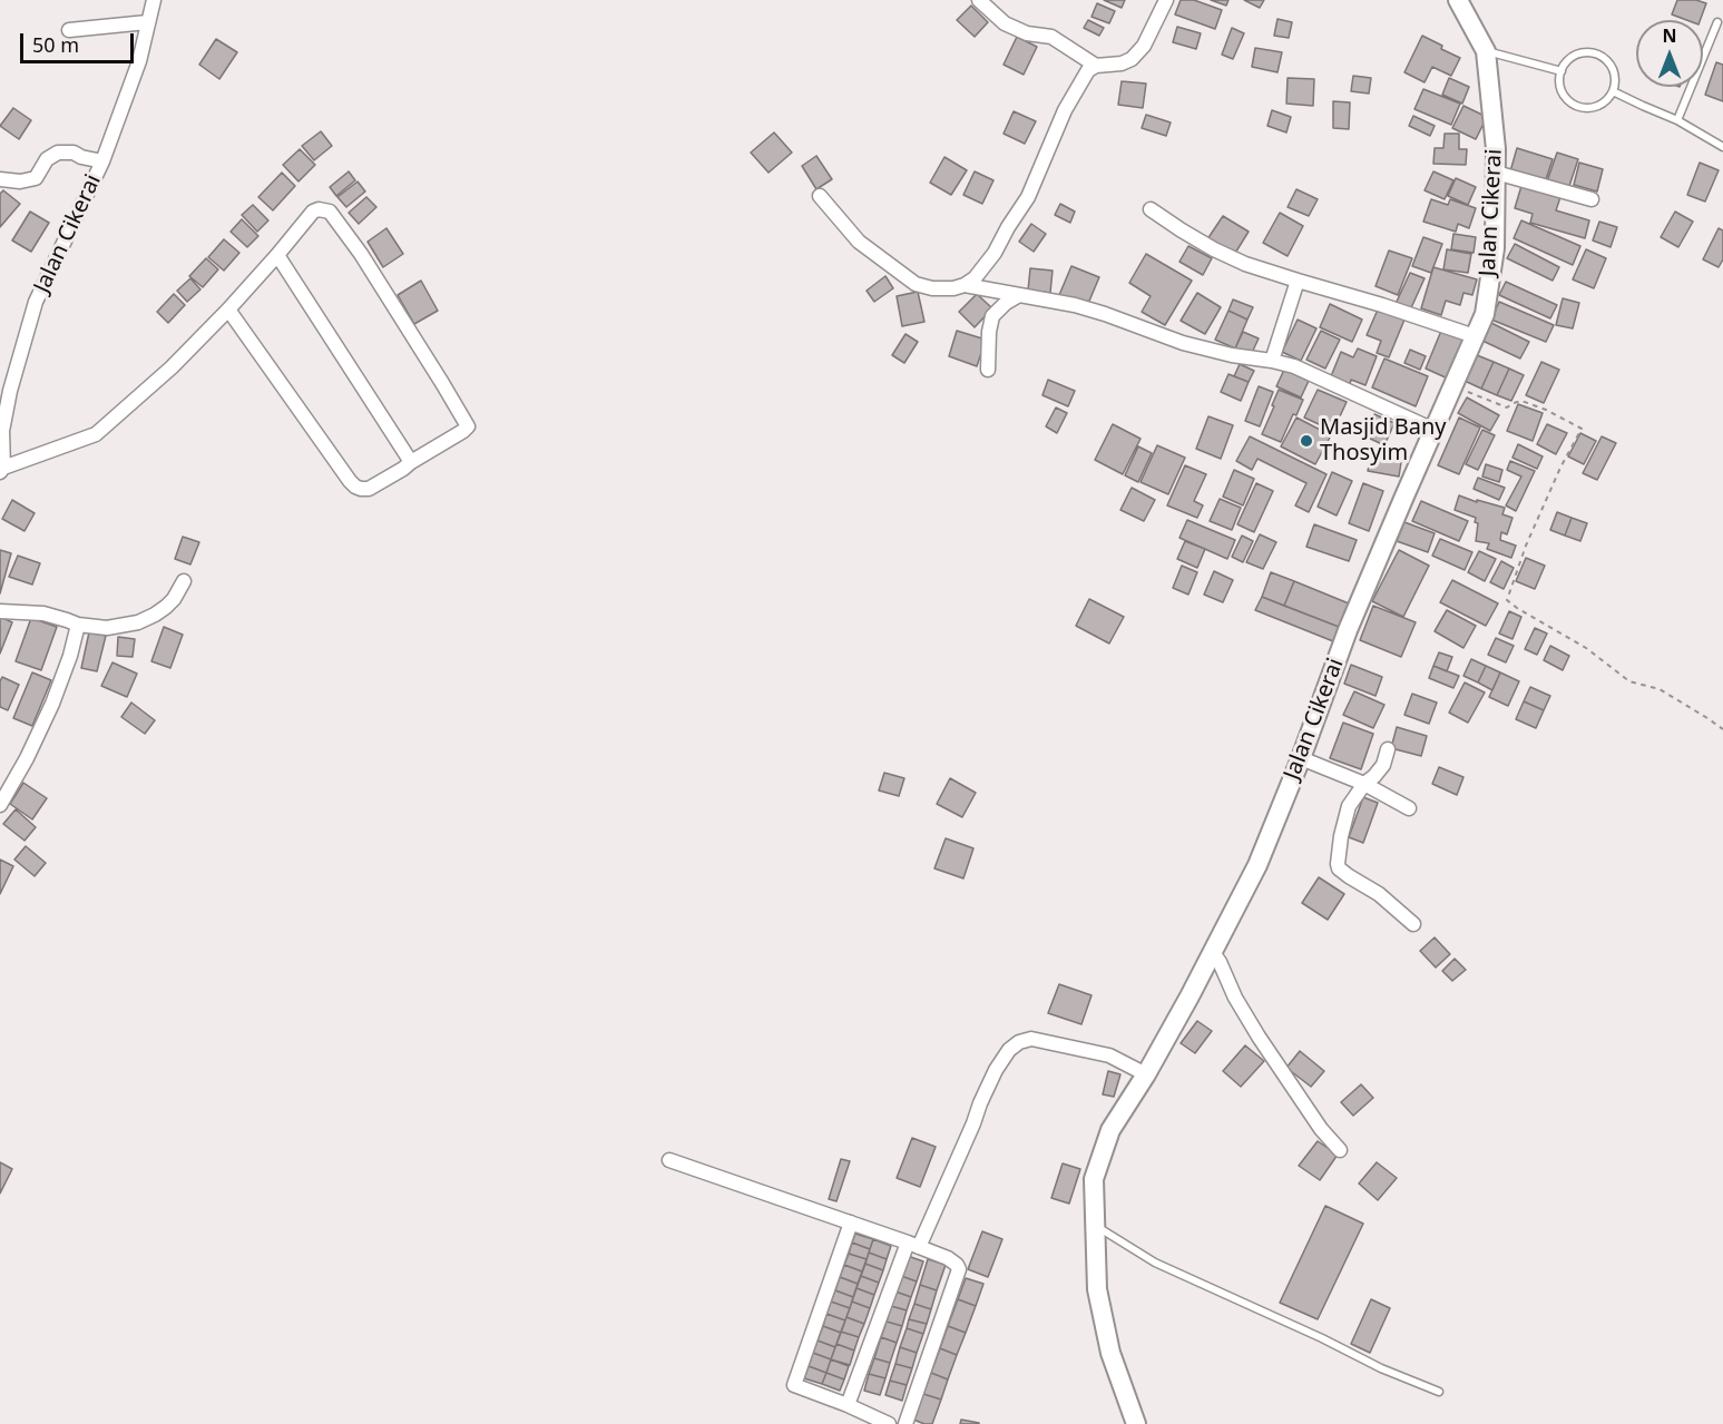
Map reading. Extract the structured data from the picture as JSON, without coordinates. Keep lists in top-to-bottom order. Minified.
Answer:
{"streets":{"street":["Jalan Cikerai"]},"places":["Masjid Bany Thosyim"],"scale_bar":"50 m","north":"top"}
